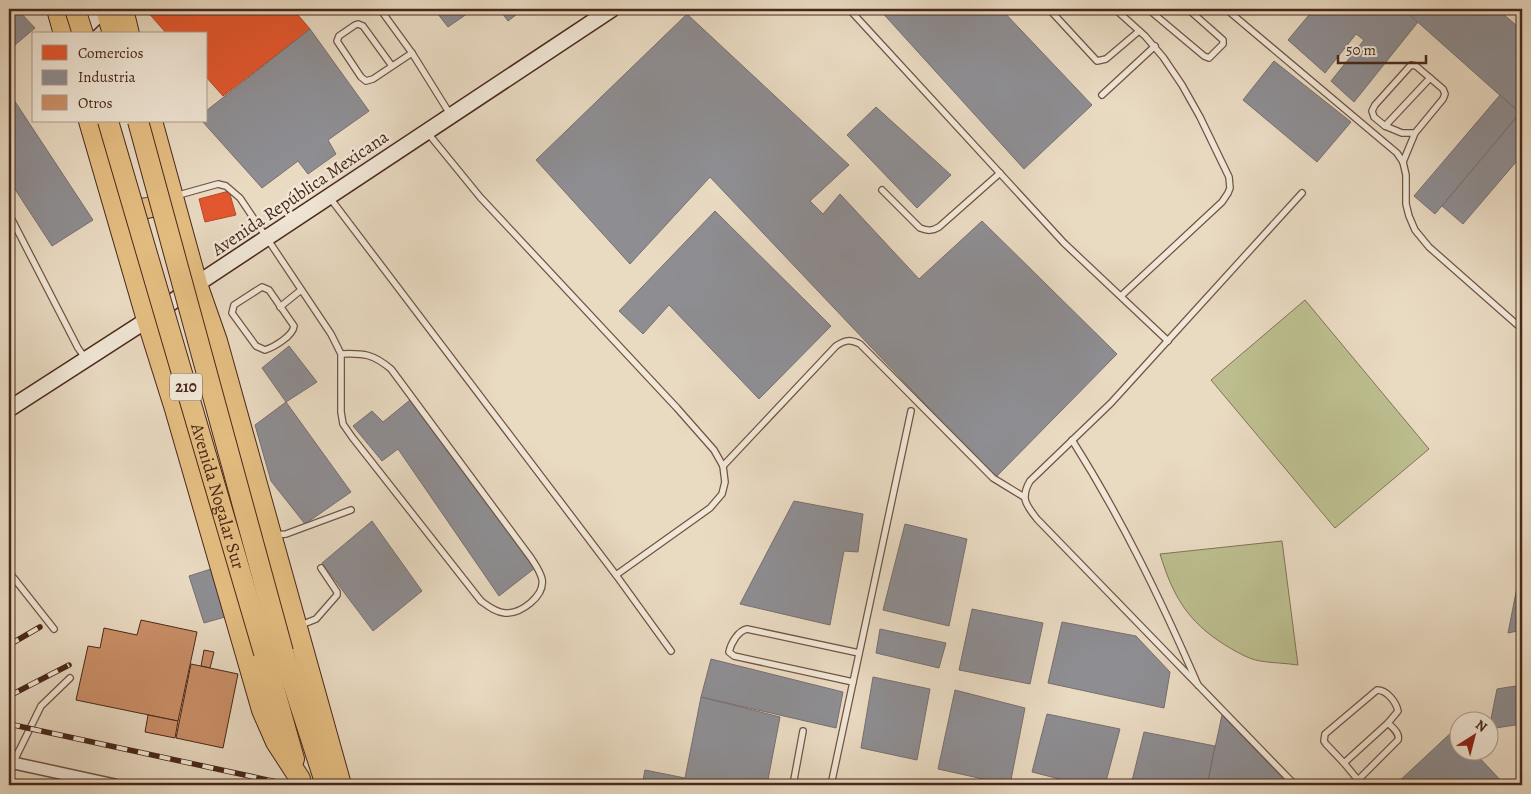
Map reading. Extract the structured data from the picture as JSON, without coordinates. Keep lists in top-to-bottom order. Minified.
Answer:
{"streets":{"highway":["210","Avenida Nogalar Sur"],"street":["Avenida República Mexicana"]},"legend":["Comercios","Industria","Otros"],"scale_bar":"50 m","north":"top right"}
